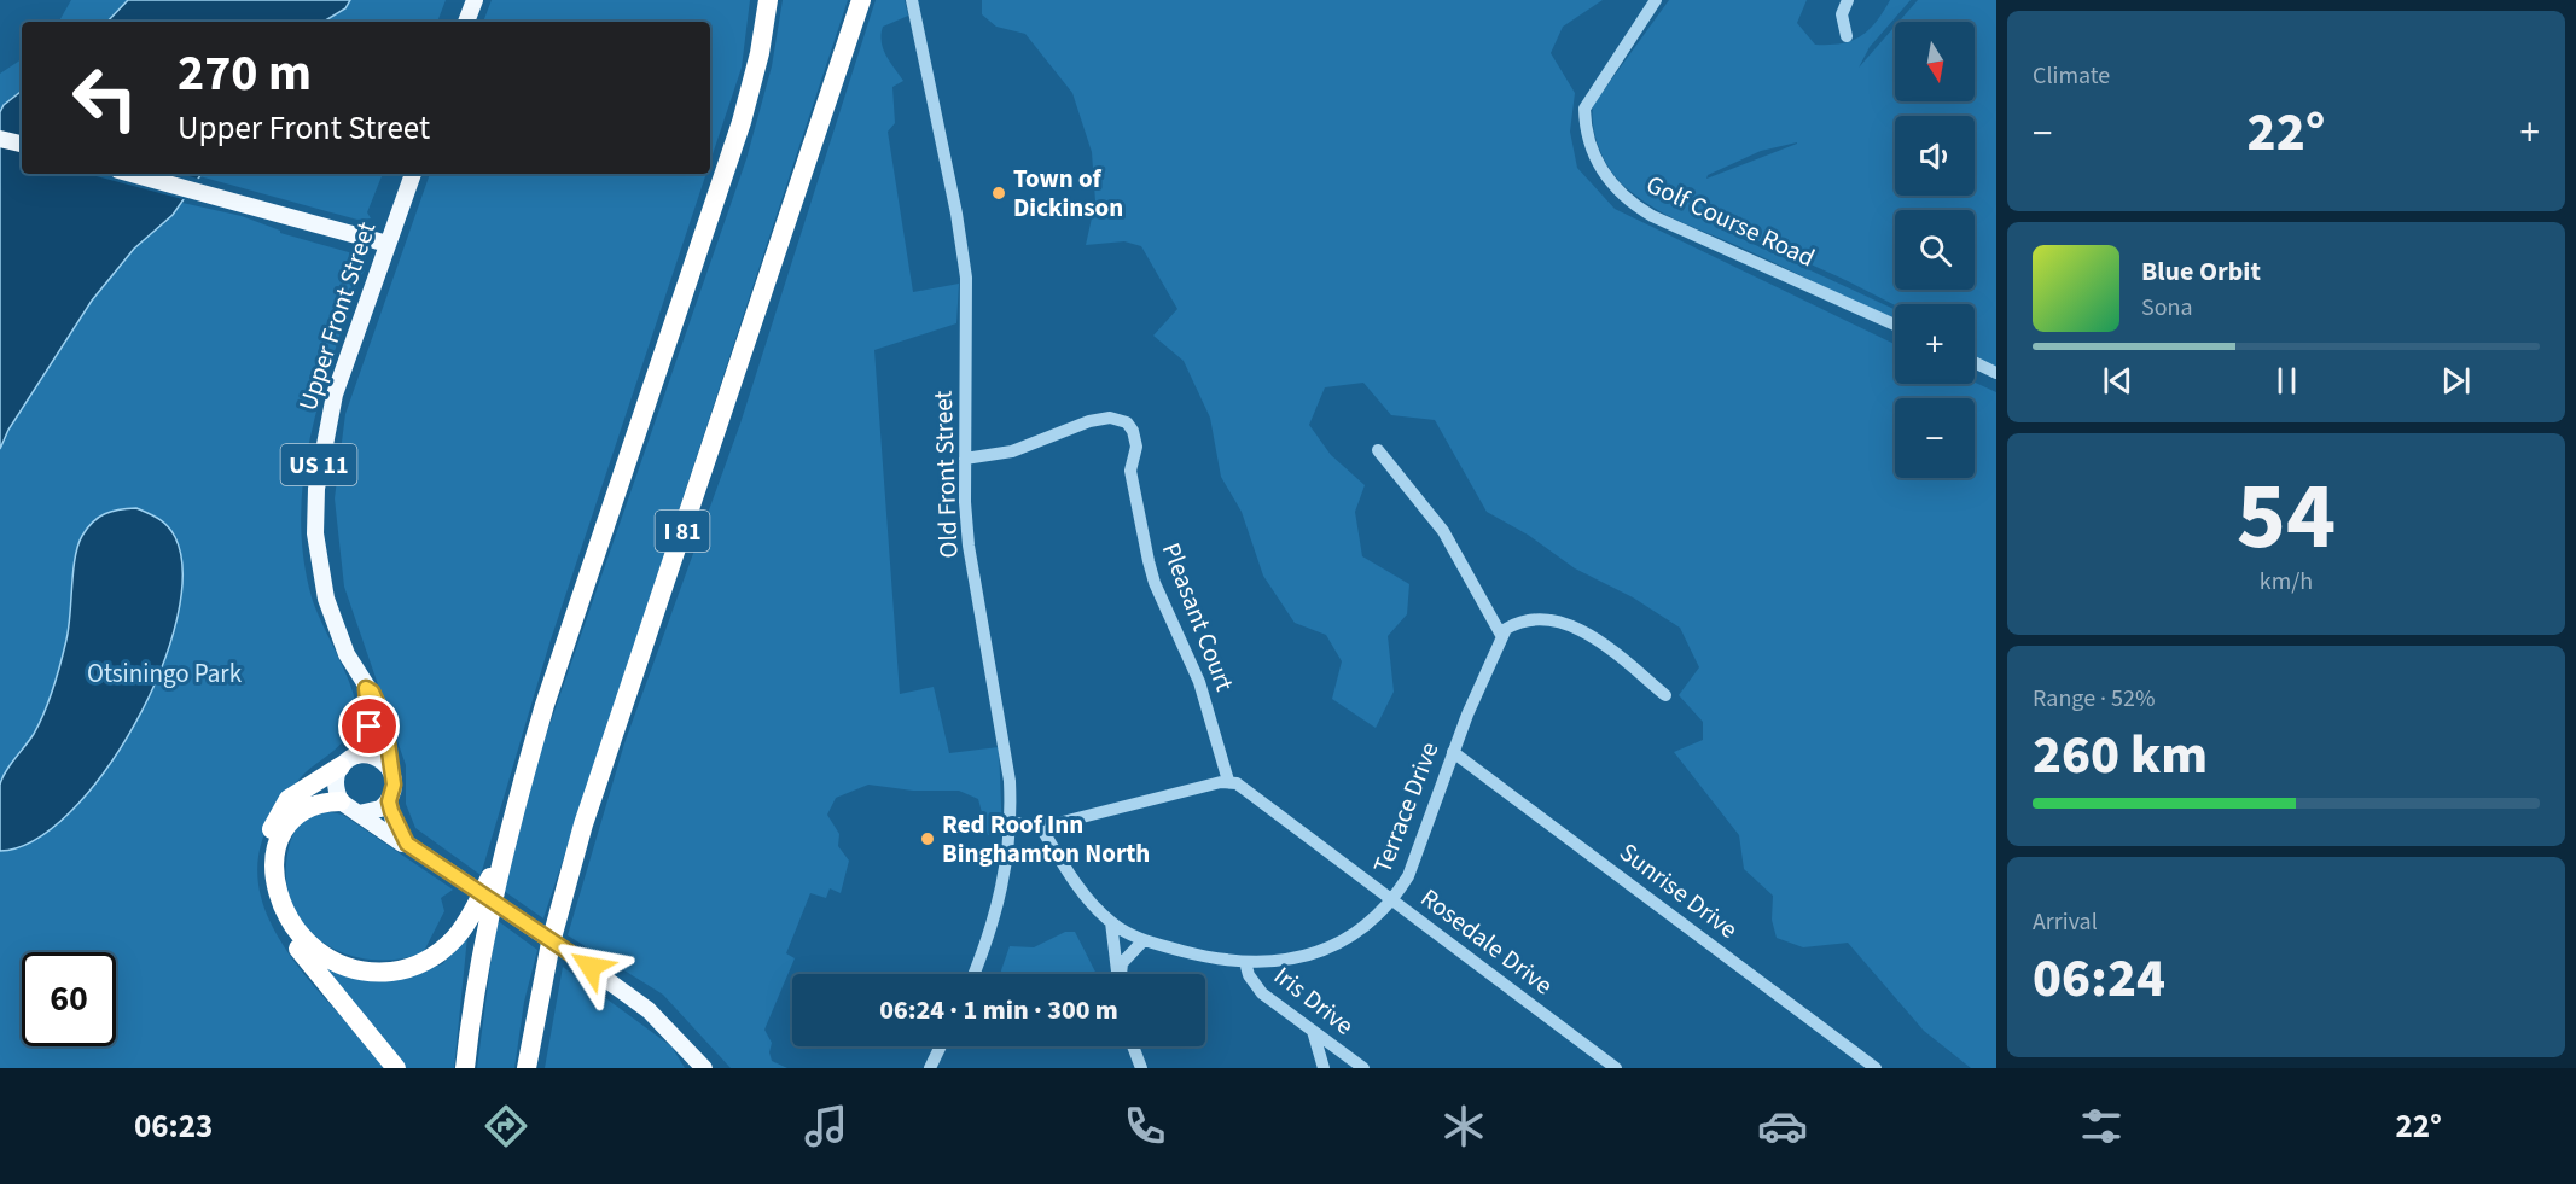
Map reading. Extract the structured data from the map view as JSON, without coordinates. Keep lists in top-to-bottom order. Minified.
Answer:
{"streets":{"highway":["I 81"],"main road":["Upper Front Street","US 11"],"street":["Golf Course Road","Old Front Street","Pleasant Court","Terrace Drive","Sunrise Drive","Rosedale Drive","Iris Drive"]},"crossings":[["Old Front Street","Pleasant Court"],["Pleasant Court","Rosedale Drive"],["Terrace Drive","Sunrise Drive"],["Terrace Drive","Rosedale Drive"],["Terrace Drive","Iris Drive"]],"parks":["Otsiningo Park"],"places":["Town of Dickinson","Red Roof Inn Binghamton North"],"north":"bottom","page":{"tile":["Climate",["54","km/h"],["Range · 52%","260 km"],["Arrival","06:24"]],"map_buttons":["+","−"],"turn":["270 m","Upper Front Street"],"heat":["−","22°","+"],"song":["Blue Orbit","Sona"],"limit":"60","trip":"06:24 · 1 min · 300 m","tabs":["06:23","22°"]}}
